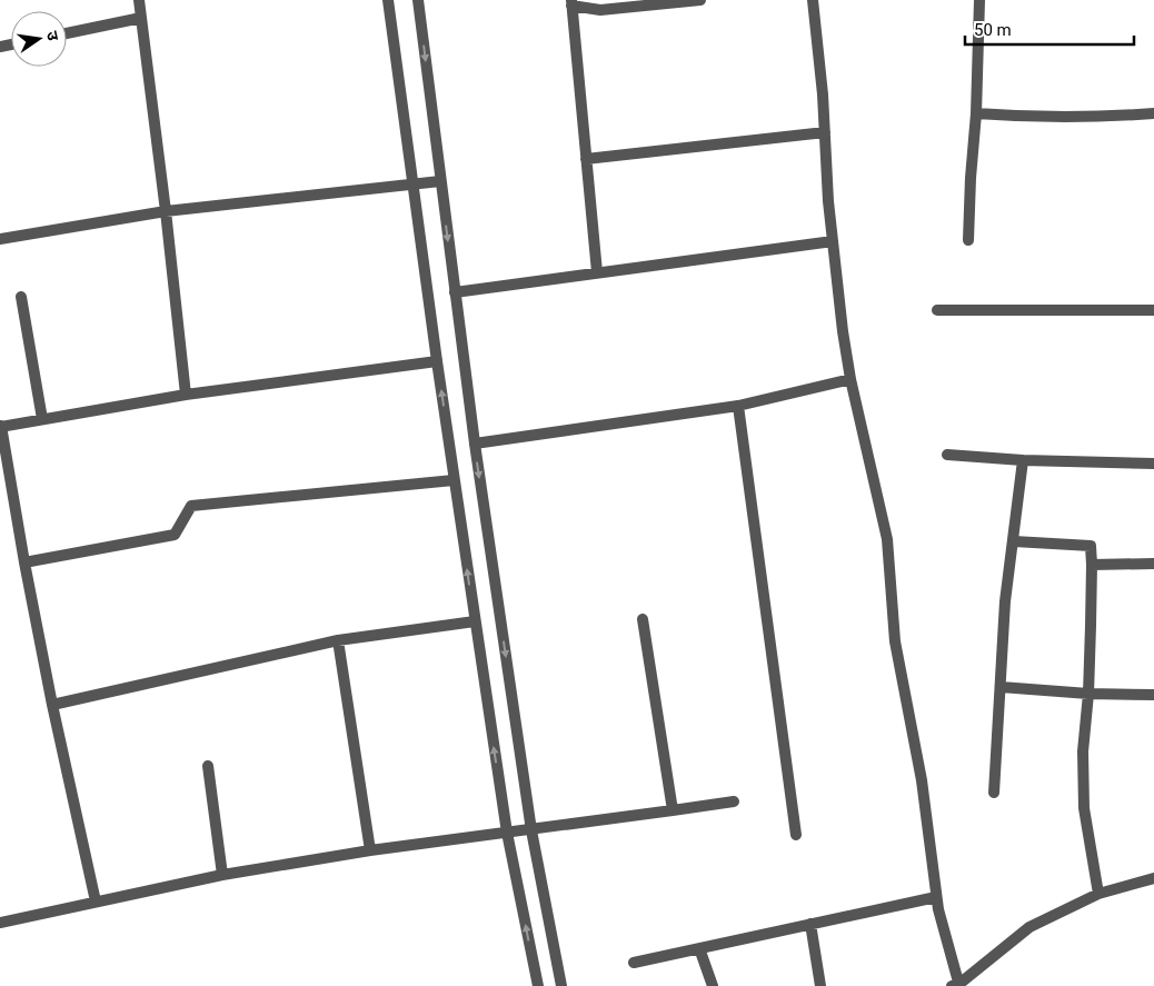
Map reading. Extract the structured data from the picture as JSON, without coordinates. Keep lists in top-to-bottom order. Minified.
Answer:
{"scale_bar":"50 m","north":"right"}
